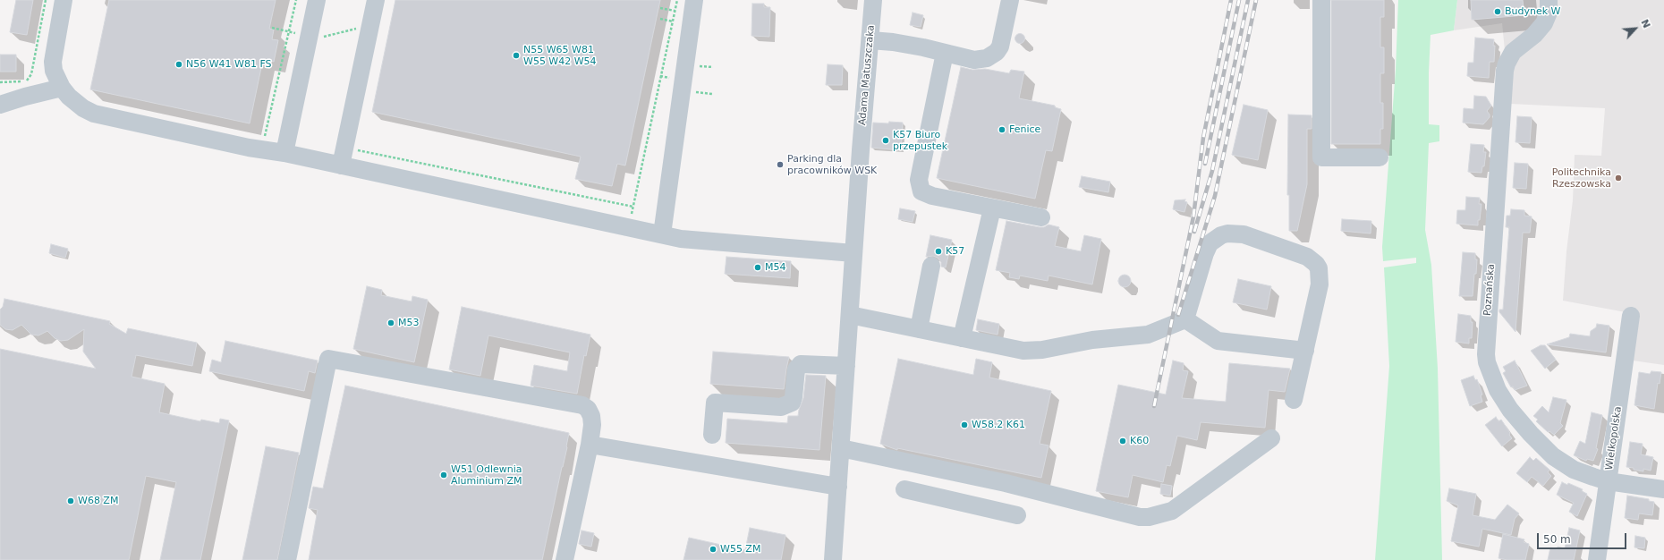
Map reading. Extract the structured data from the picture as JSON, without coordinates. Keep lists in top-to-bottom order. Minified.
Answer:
{"streets":{"street":["Adama Matuszczaka","Poznańska","Wielkopolska"]},"crossings":[["Poznańska","Wielkopolska"]],"places":["Budynek W","N55 W65 W81 W55 W42 W54","N56 W41 W81 FS","Fenice","K57 Biuro przepustek","Parking dla pracowników WSK","Politechnika Rzeszowska","K57","M54","M53","W58.2 K61","K60","W51 Odlewnia Aluminium ZM","W68 ZM","W55 ZM"],"scale_bar":"50 m","north":"top right"}
